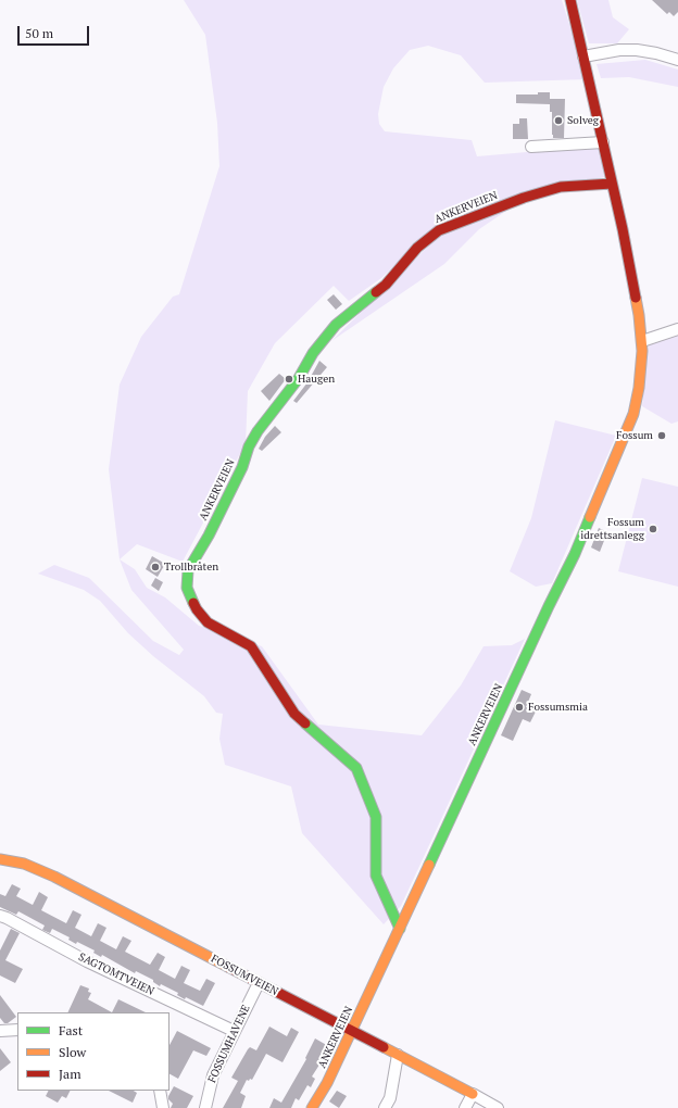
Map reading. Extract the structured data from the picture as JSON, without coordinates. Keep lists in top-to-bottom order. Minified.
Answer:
{"streets":{"street":["ANKERVEIEN","SAGTOMTVEIEN","FOSSUMVEIEN","FOSSUMHAVENE"]},"crossings":[["ANKERVEIEN","FOSSUMVEIEN"],["SAGTOMTVEIEN","FOSSUMHAVENE"],["FOSSUMVEIEN","FOSSUMHAVENE"]],"places":["Solveg","Haugen","Fossum","Fossum idrettsanlegg","Trollbråten","Fossumsmia"],"legend":["Fast","Slow","Jam"],"scale_bar":"50 m"}
